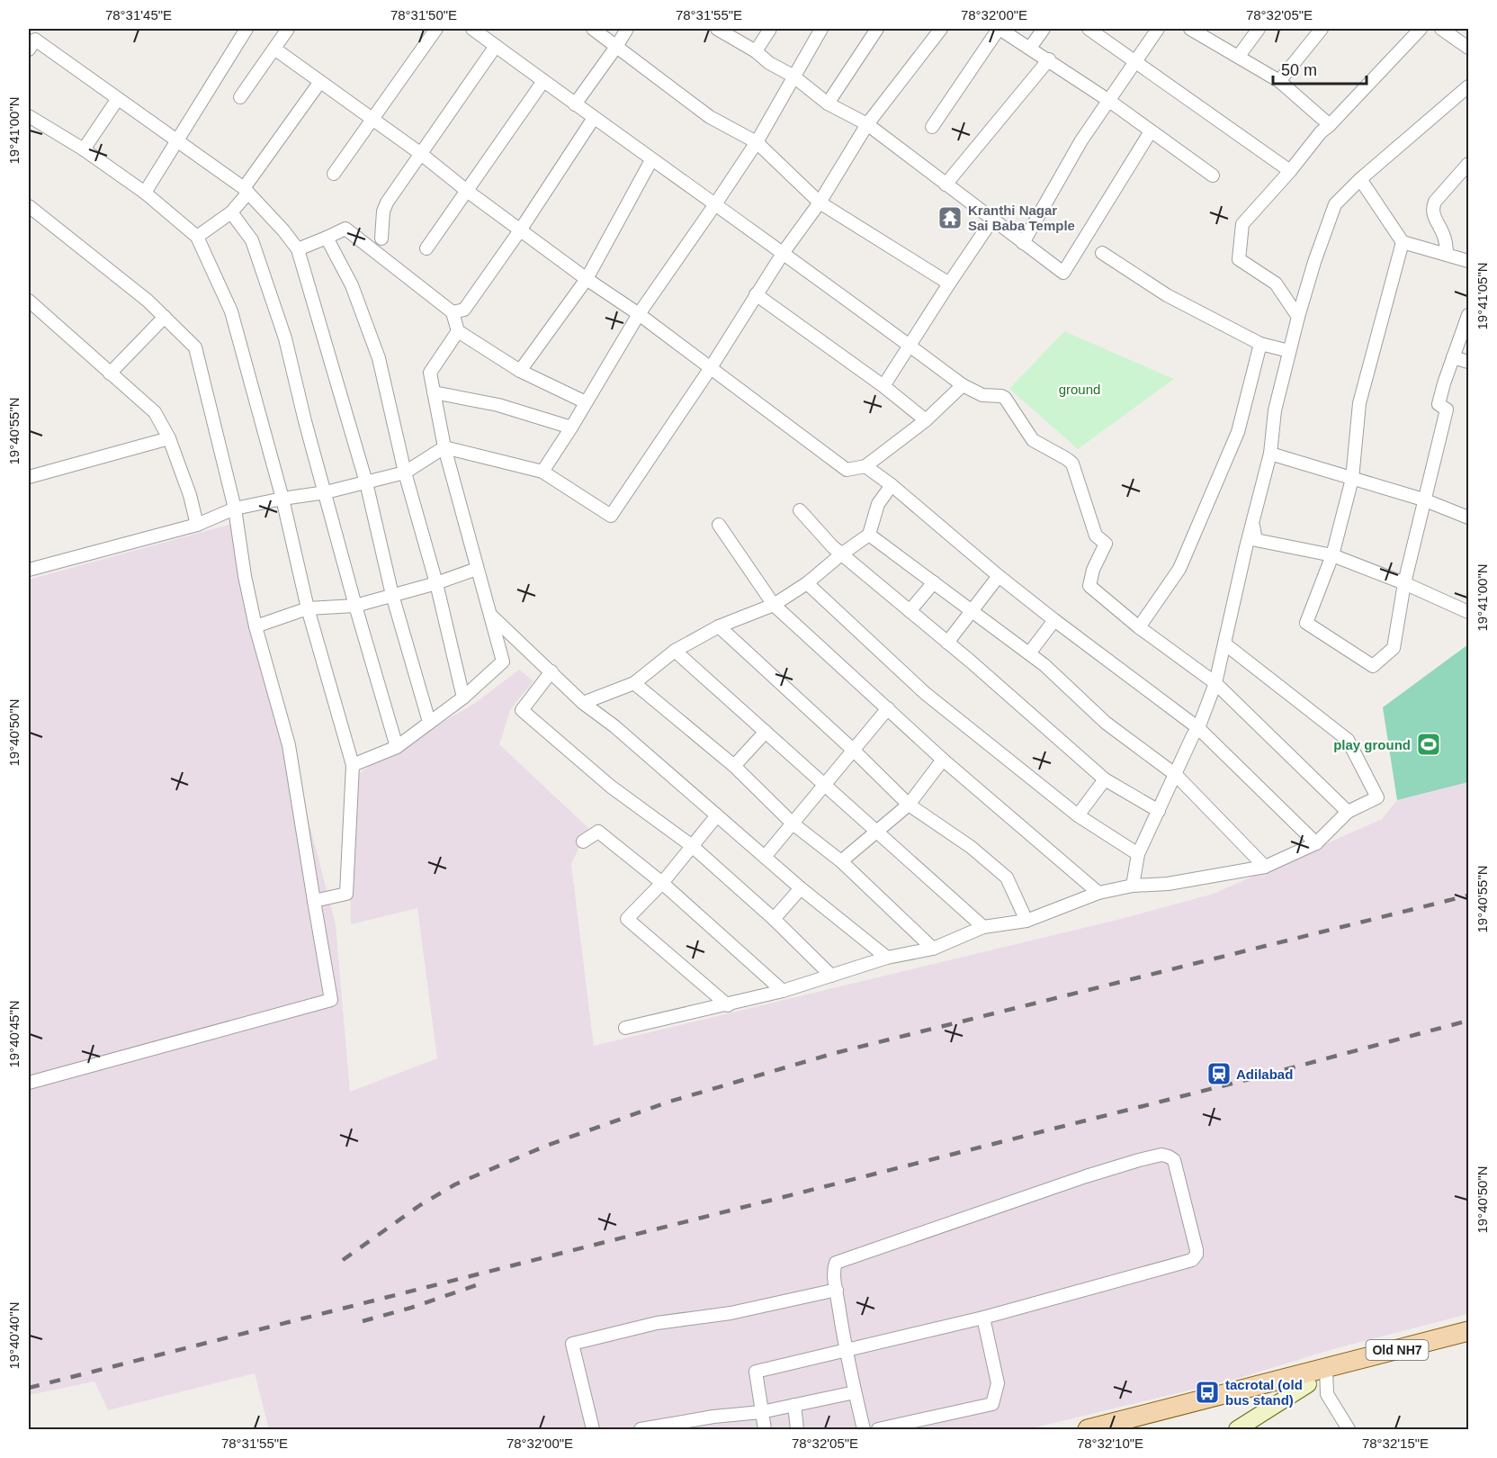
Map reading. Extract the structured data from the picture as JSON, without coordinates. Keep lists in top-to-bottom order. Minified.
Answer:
{"streets":{"main road":["Old NH7"]},"parks":["ground"],"places":{"temple":["Kranthi Nagar Sai Baba Temple"],"sports":["play ground"],"station":["Adilabad"],"bus stop":["tacrotal (old bus stand)"]},"scale_bar":"50 m","coordinates":["78°31'45\"E","78°31'50\"E","78°31'55\"E","78°32'00\"E","78°32'05\"E","19°41'00\"N","19°41'05\"N","19°40'55\"N","19°40'50\"N","19°40'45\"N","19°40'40\"N","78°32'10\"E","78°32'15\"E"]}
